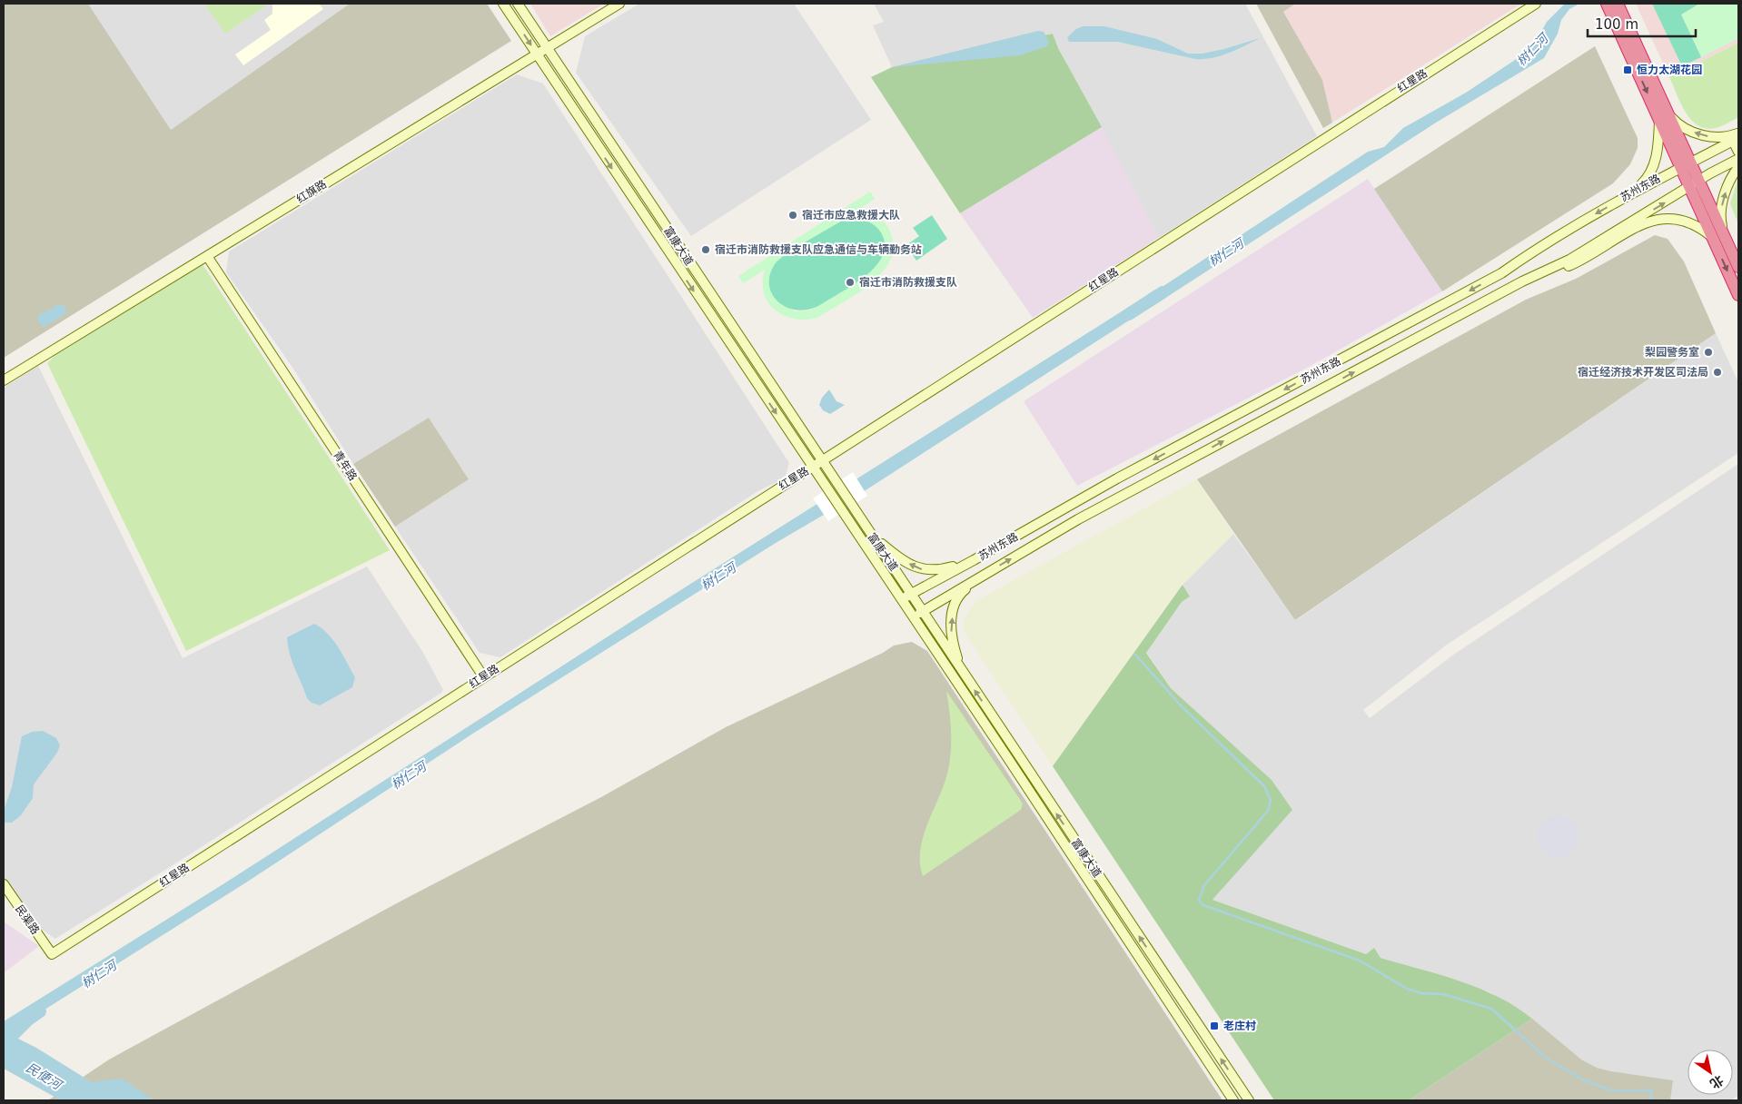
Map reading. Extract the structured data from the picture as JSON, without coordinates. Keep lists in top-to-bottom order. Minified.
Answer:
{"streets":{"street":["红星路","苏州东路","红旗路","富康大道","青年路","民渠路"]},"crossings":[["红星路","富康大道"],["红星路","青年路"],["红星路","民渠路"],["苏州东路","富康大道"],["红旗路","富康大道"],["红旗路","青年路"]],"water":["树仁河","民便河"],"places":{"transit":["恒力太湖花园","老庄村"],"other":["宿迁市应急救援大队","宿迁市消防救援支队应急通信与车辆勤务站","宿迁市消防救援支队","梨园警务室","宿迁经济技术开发区司法局"]},"scale_bar":"100 m","north":"bottom right"}
